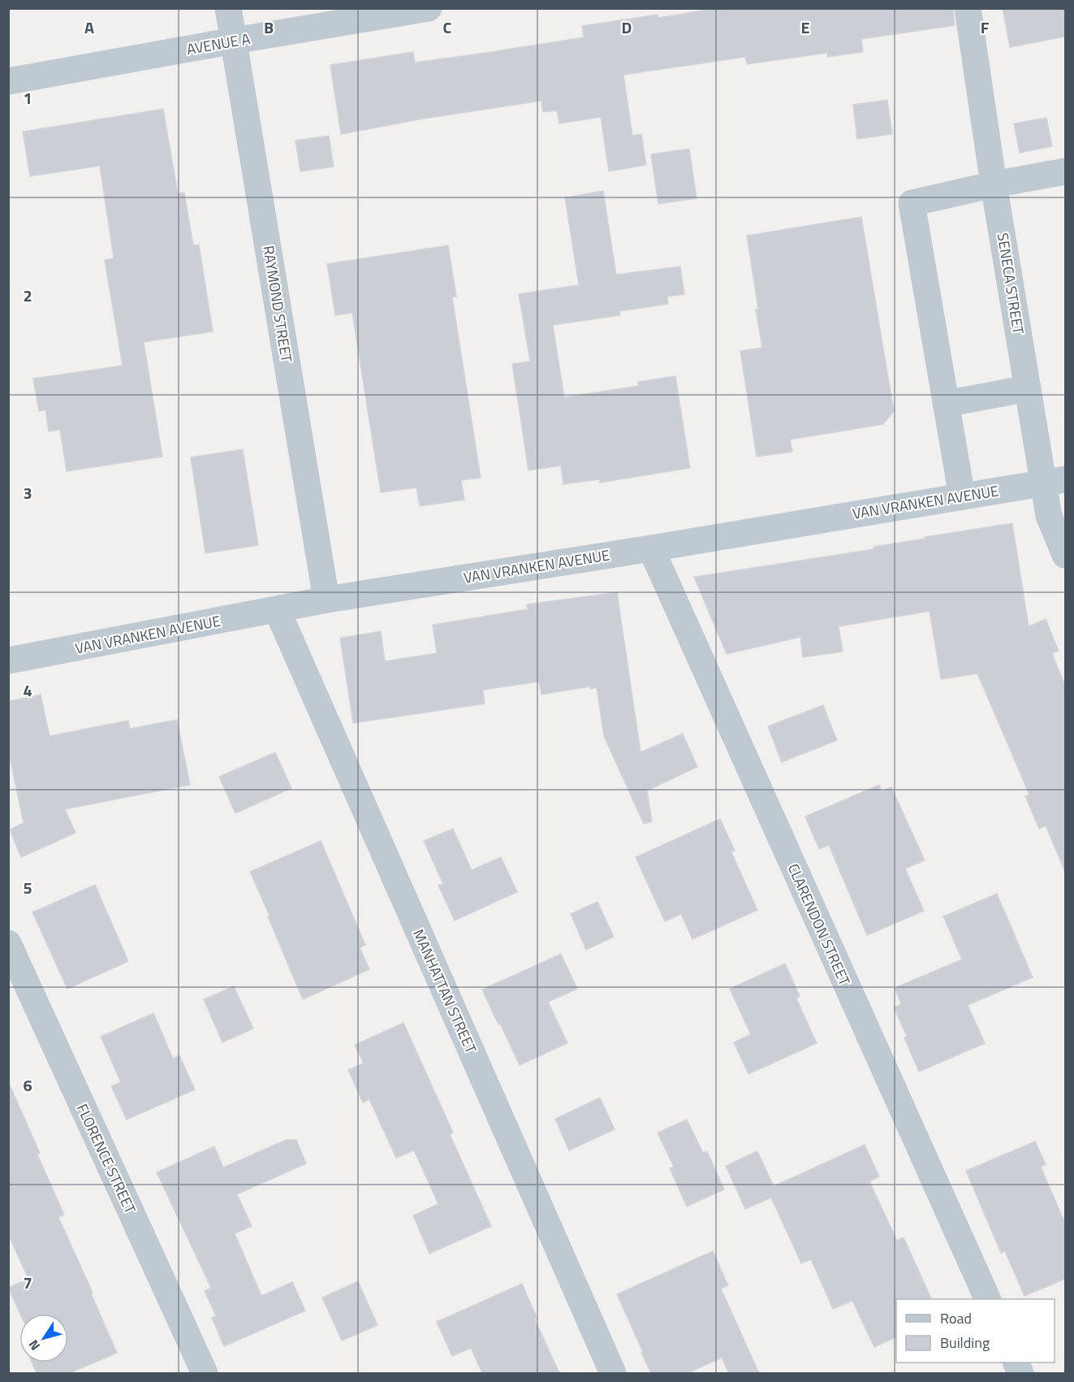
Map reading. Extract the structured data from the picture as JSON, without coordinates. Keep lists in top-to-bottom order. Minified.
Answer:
{"streets":{"street":["AVENUE A","SENECA STREET","RAYMOND STREET","VAN VRANKEN AVENUE","CLARENDON STREET","MANHATTAN STREET","FLORENCE STREET"]},"crossings":[["AVENUE A","RAYMOND STREET"],["SENECA STREET","VAN VRANKEN AVENUE"],["RAYMOND STREET","VAN VRANKEN AVENUE"],["VAN VRANKEN AVENUE","CLARENDON STREET"],["VAN VRANKEN AVENUE","MANHATTAN STREET"]],"legend":["Road","Building"],"north":"bottom left","grid":{"columns":["A","B","C","D","E","F"],"rows":["1","2","3","4","5","6","7"]}}
